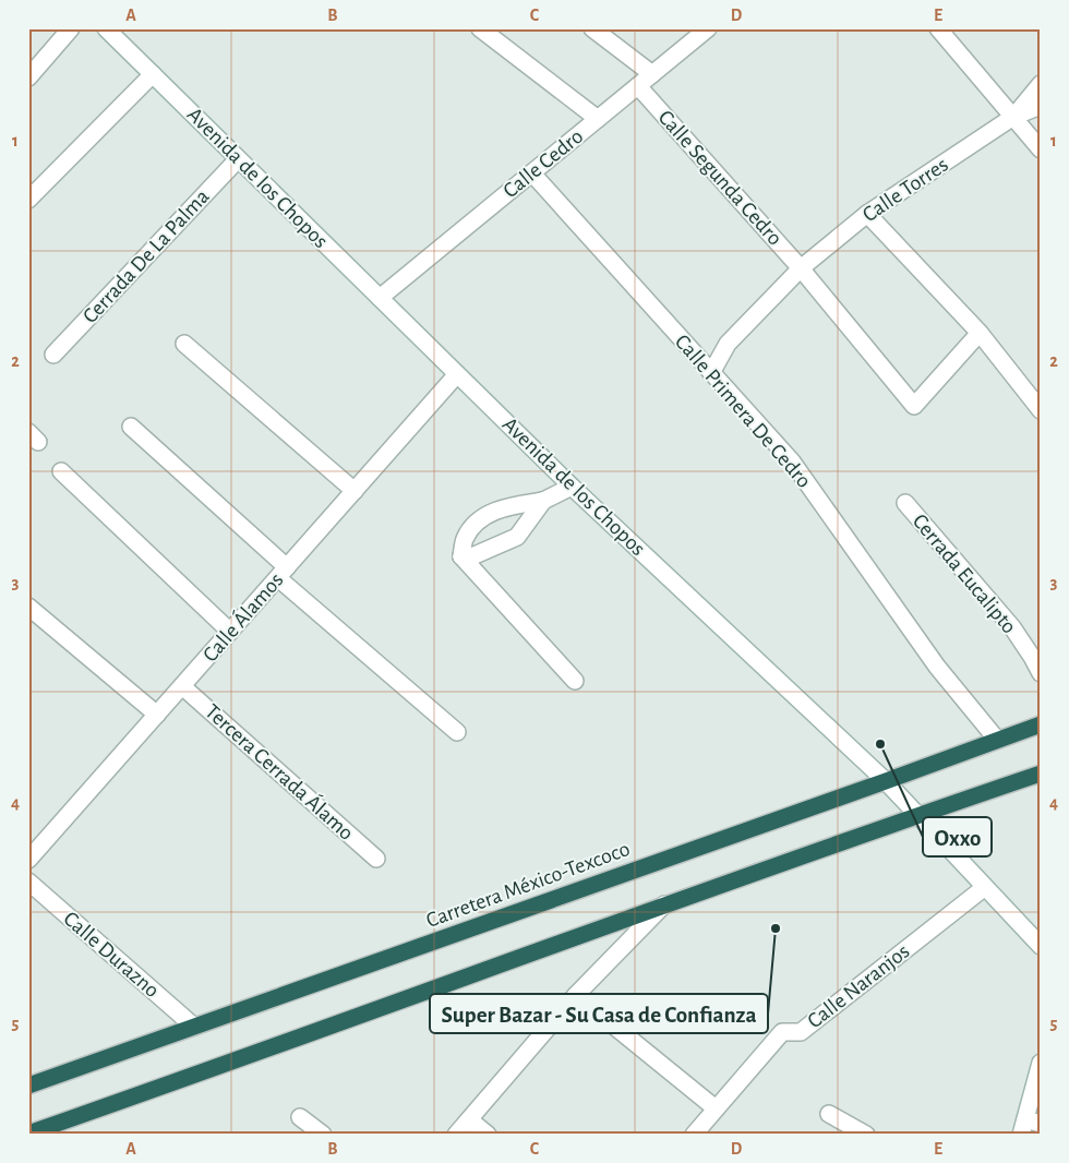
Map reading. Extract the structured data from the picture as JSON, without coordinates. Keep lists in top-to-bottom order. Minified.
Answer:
{"streets":{"highway":["Carretera México-Texcoco"],"street":["Calle Cedro","Avenida de los Chopos","Calle Segunda Cedro","Calle Torres","Cerrada De La Palma","Calle Primera De Cedro","Cerrada Eucalipto","Calle Álamos","Tercera Cerrada Álamo","Calle Durazno","Calle Naranjos"]},"crossings":[["Calle Cedro","Avenida de los Chopos"],["Calle Cedro","Calle Segunda Cedro"],["Calle Cedro","Calle Primera De Cedro"],["Avenida de los Chopos","Cerrada De La Palma"],["Avenida de los Chopos","Calle Álamos"],["Avenida de los Chopos","Carretera México-Texcoco"],["Avenida de los Chopos","Calle Naranjos"],["Calle Segunda Cedro","Calle Torres"],["Calle Torres","Calle Primera De Cedro"],["Calle Primera De Cedro","Carretera México-Texcoco"],["Calle Álamos","Tercera Cerrada Álamo"],["Carretera México-Texcoco","Calle Durazno"]],"places":["Oxxo","Super Bazar - Su Casa de Confianza"],"grid":{"columns":["A","B","C","D","E"],"rows":["1","2","3","4","5"]}}
